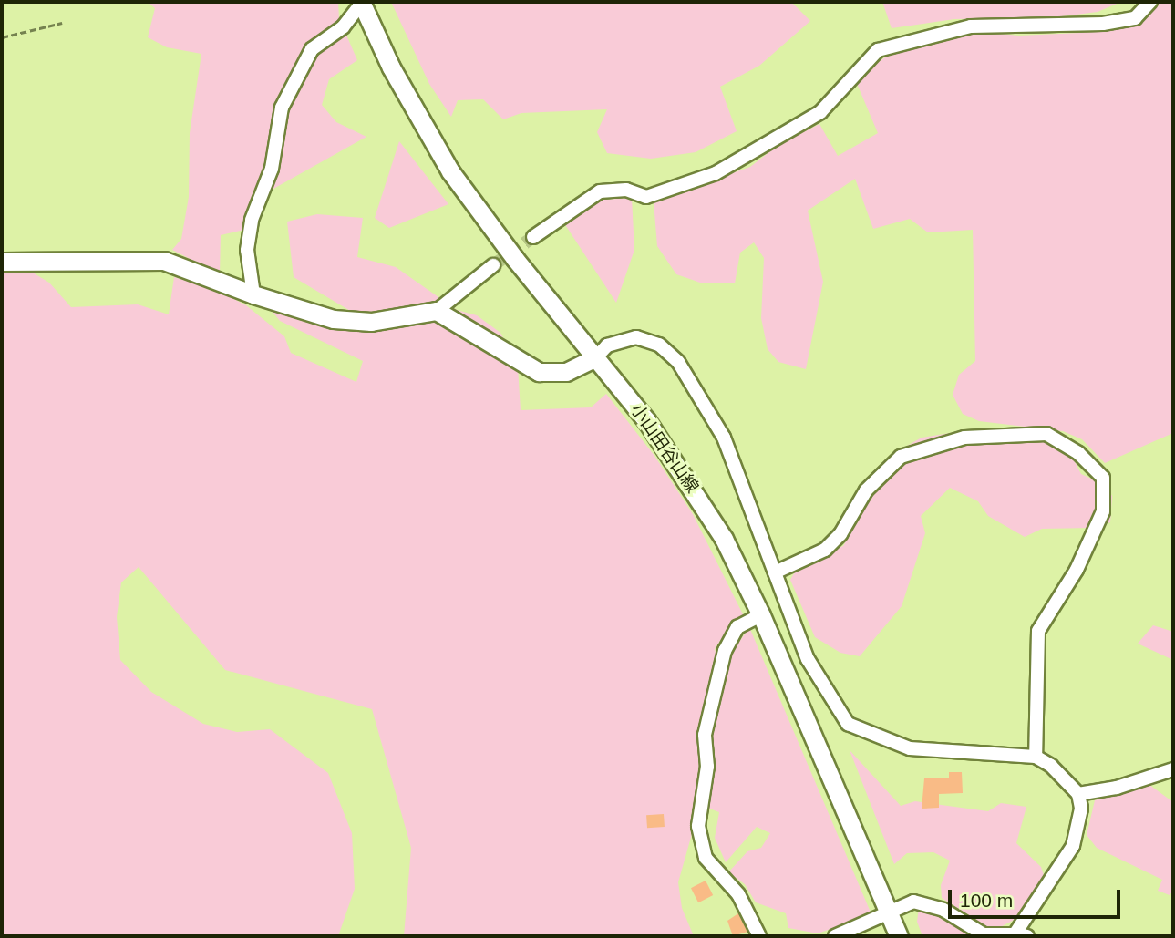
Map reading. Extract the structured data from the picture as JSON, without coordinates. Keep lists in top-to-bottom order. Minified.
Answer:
{"streets":{"main road":["小山田谷山線"]},"scale_bar":"100 m"}
